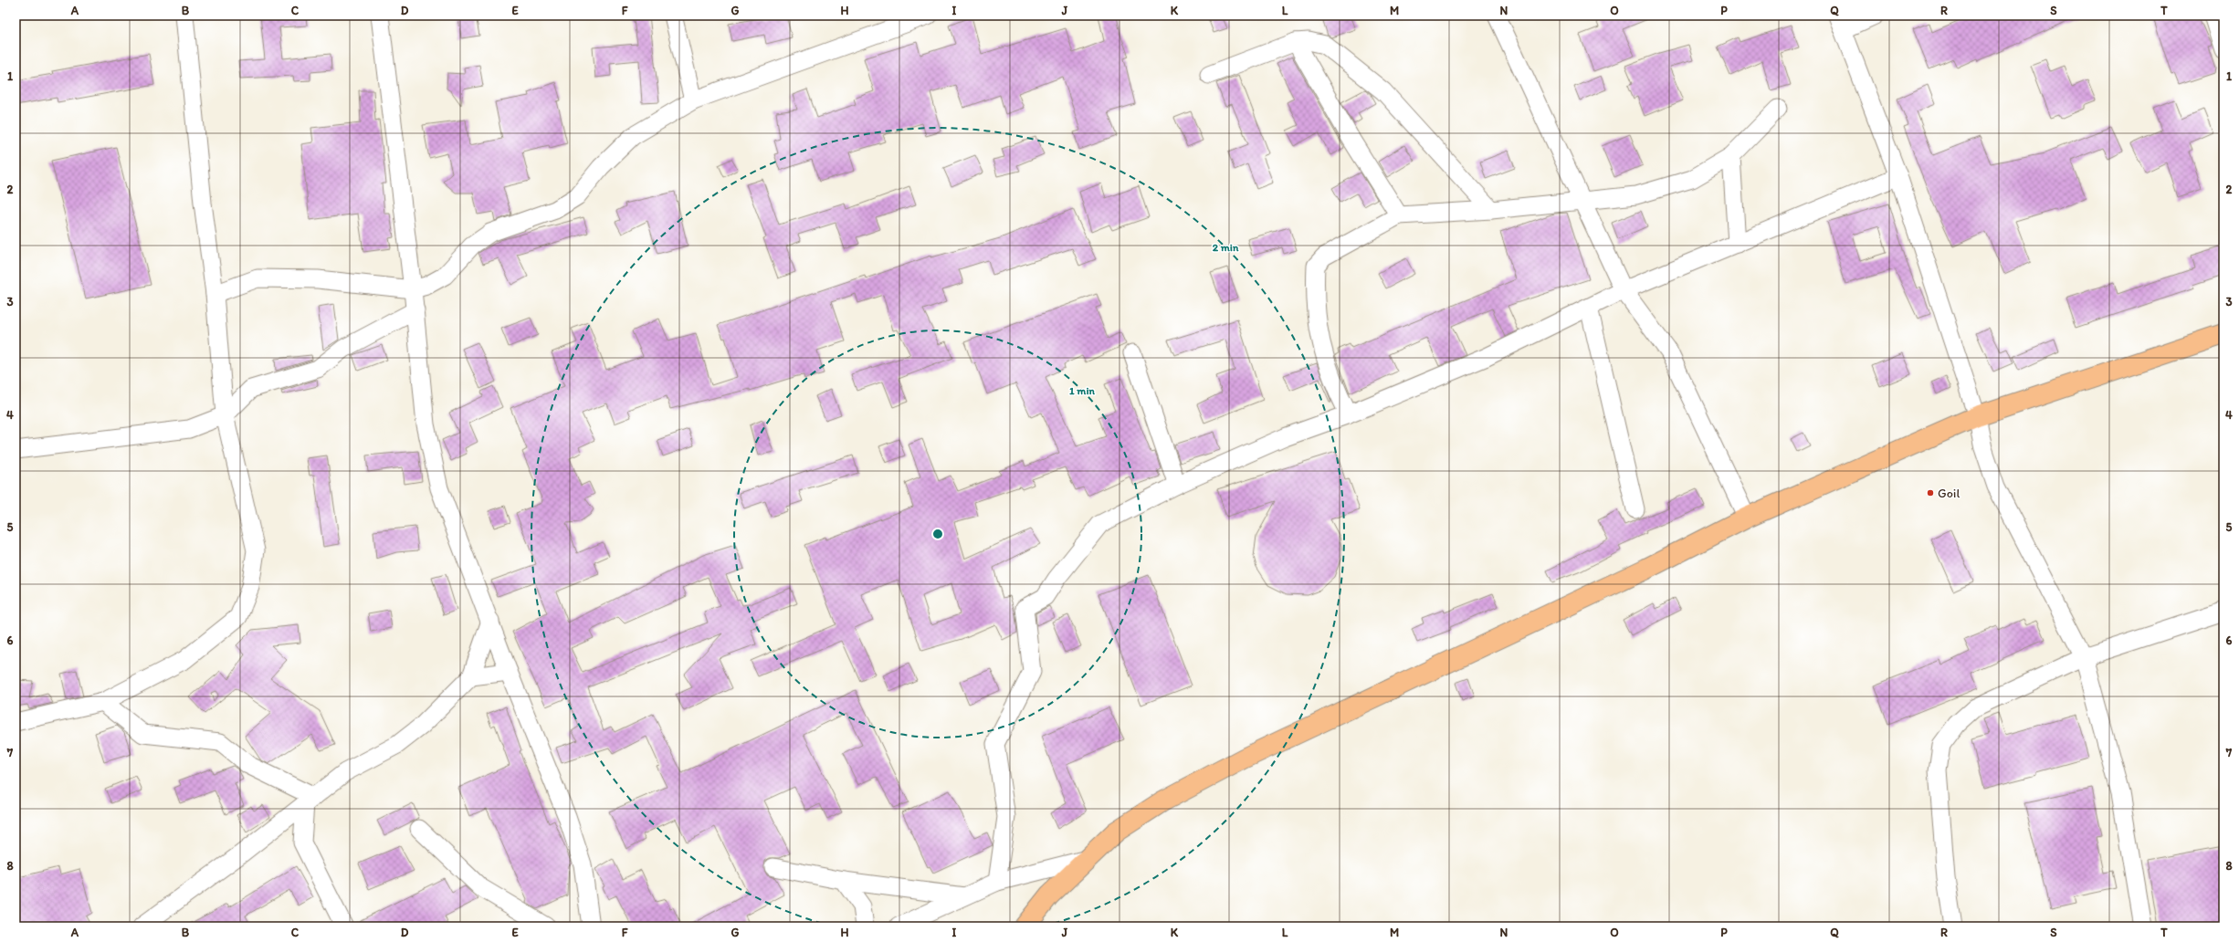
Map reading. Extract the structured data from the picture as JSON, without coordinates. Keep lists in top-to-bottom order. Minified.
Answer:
{"places":["Goil"],"grid":{"columns":["A","B","C","D","E","F","G","H","I","J","K","L","M","N","O","P","Q","R","S","T"],"rows":["1","2","3","4","5","6","7","8"]},"rings":["2 min","1 min"]}
